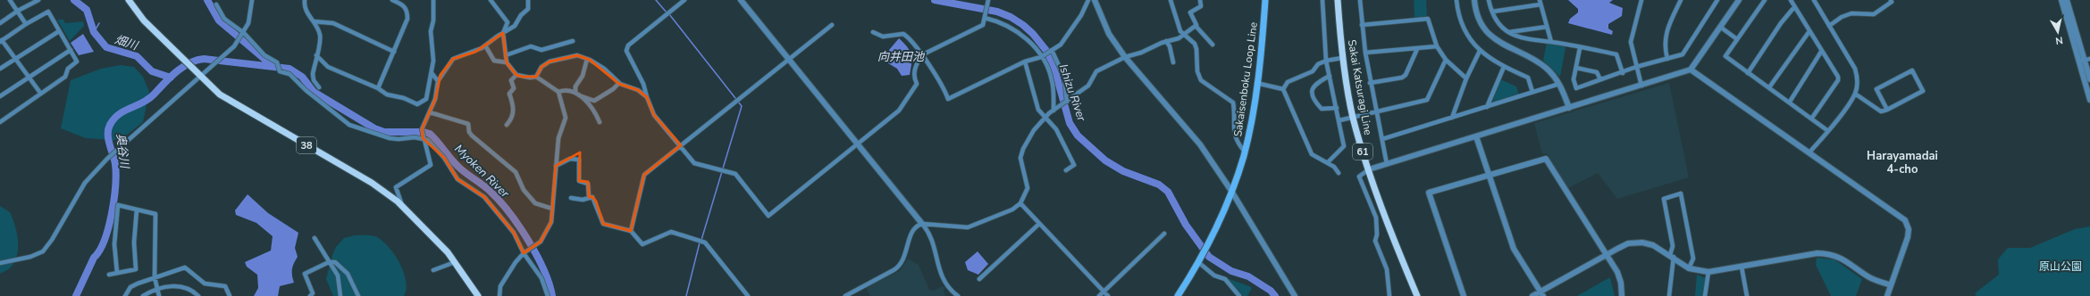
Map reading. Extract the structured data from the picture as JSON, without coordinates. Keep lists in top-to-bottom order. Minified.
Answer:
{"streets":{"main road":["Sakaisenboku Loop Line","Sakai Katsuragi Line","38","61"]},"districts":["Harayamadai 4-cho"],"water":["畑川","向井田池","Ishizu River","奥谷川","Myoken River"],"parks":["原山公園"],"north":"bottom"}
